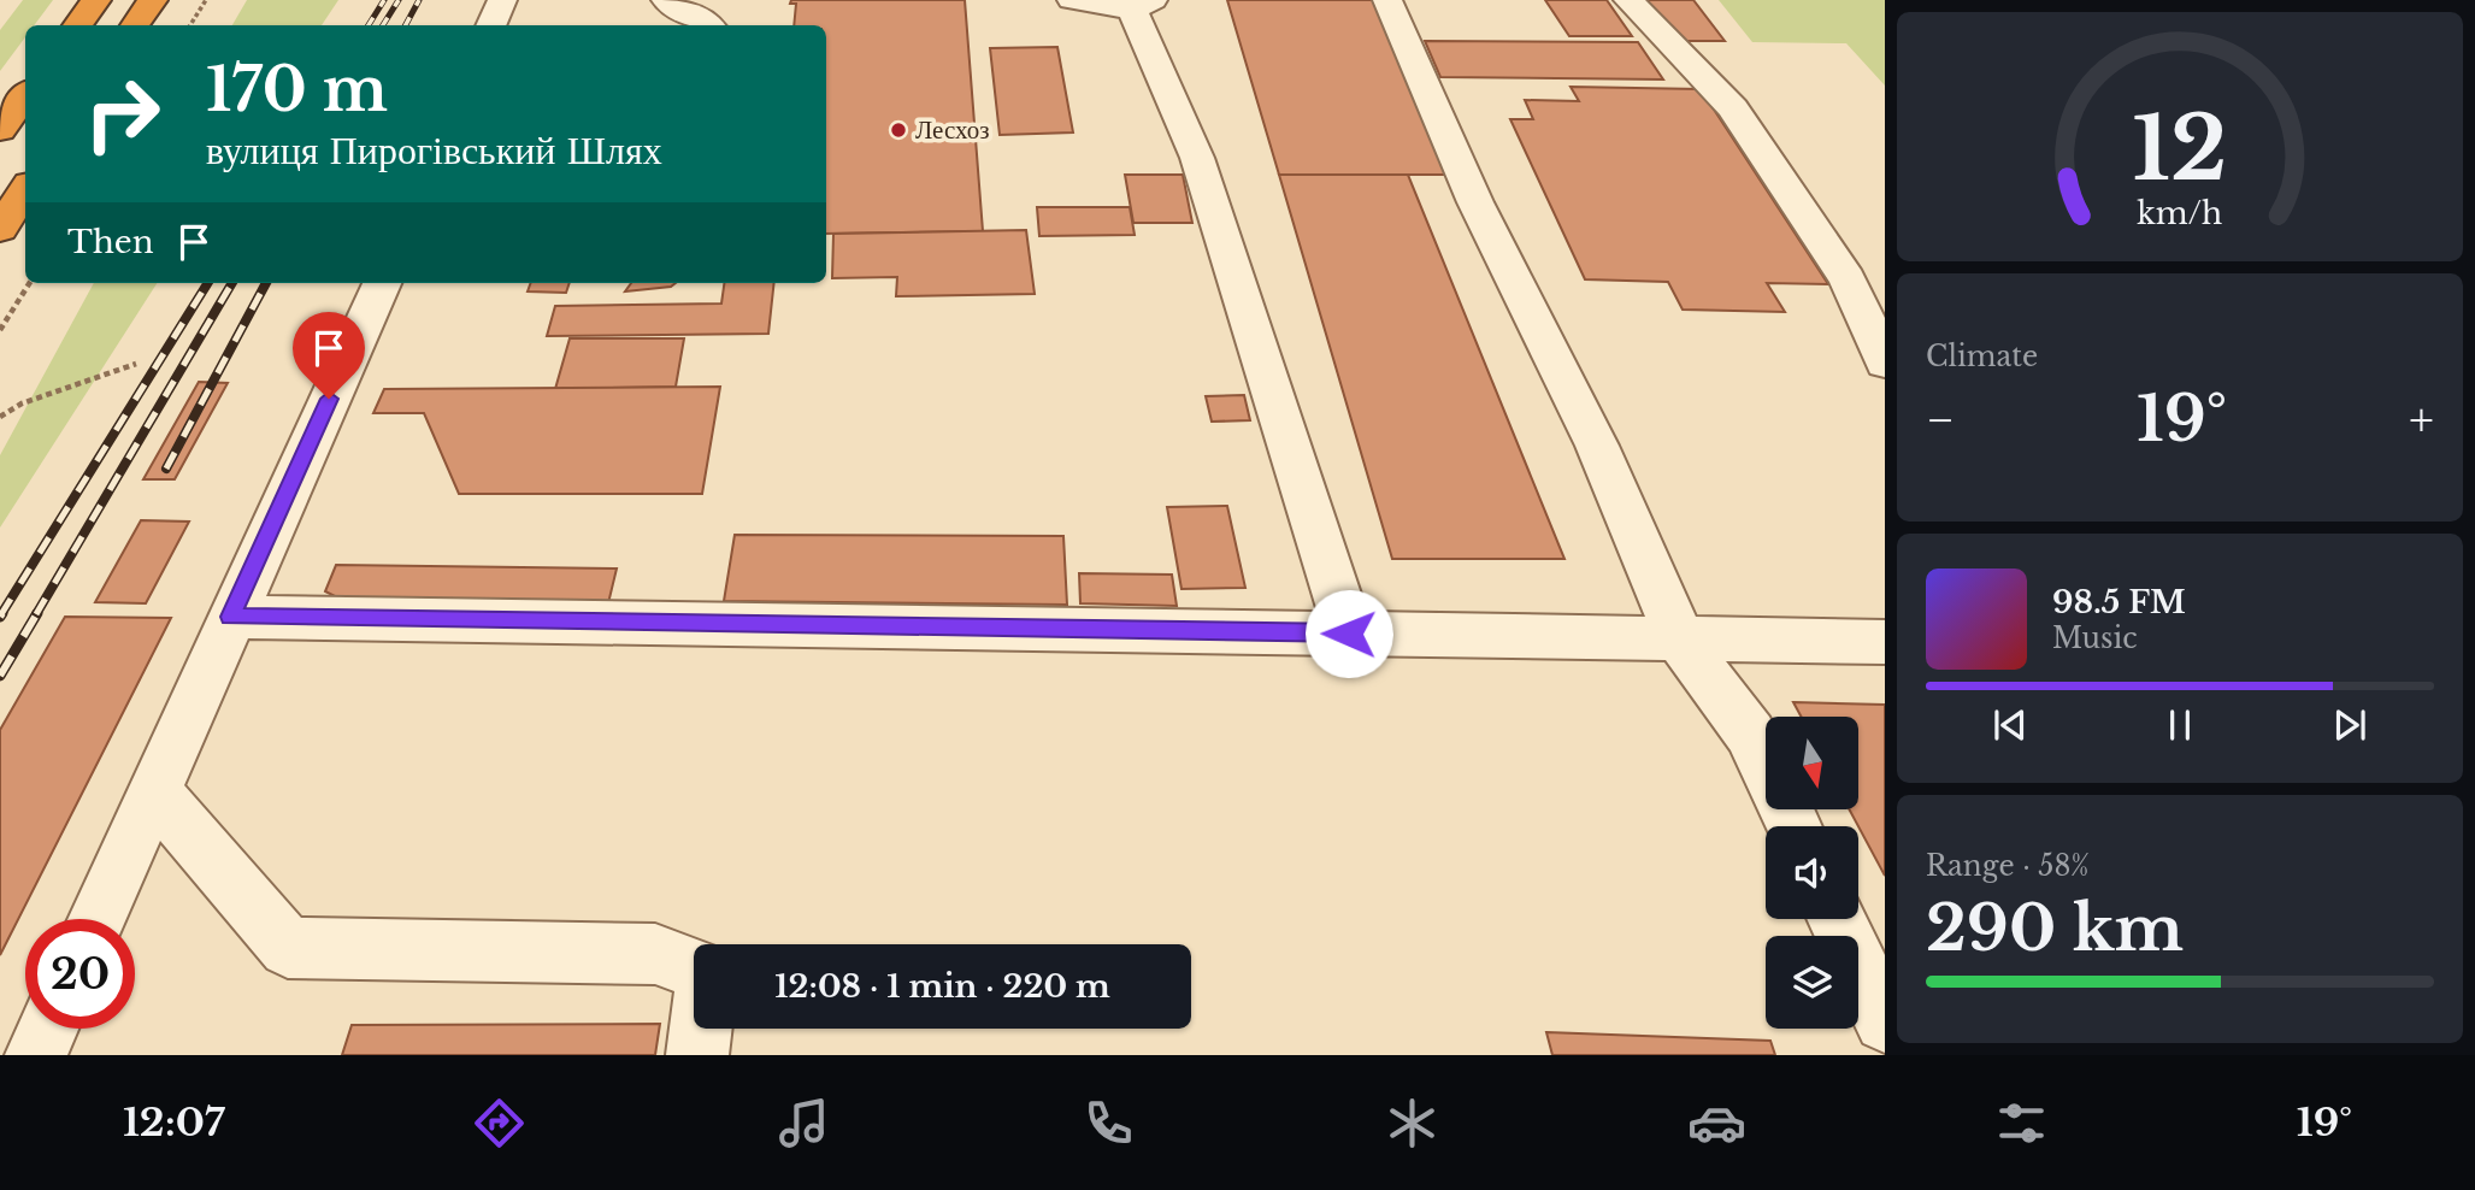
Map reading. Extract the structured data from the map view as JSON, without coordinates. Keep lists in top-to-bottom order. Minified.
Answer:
{"places":["Лесхоз"],"north":"bottom","page":{"turn":["170 m","вулиця Пирогівський Шлях"],"then":"Then","tile":["Climate",["Range · 58%","290 km"]],"heat":["−","19°","+"],"song":["98.5 FM","Music"],"limit":"20","trip":"12:08 · 1 min · 220 m","tabs":["12:07","19°"],"gauge":["12","km/h"]}}
